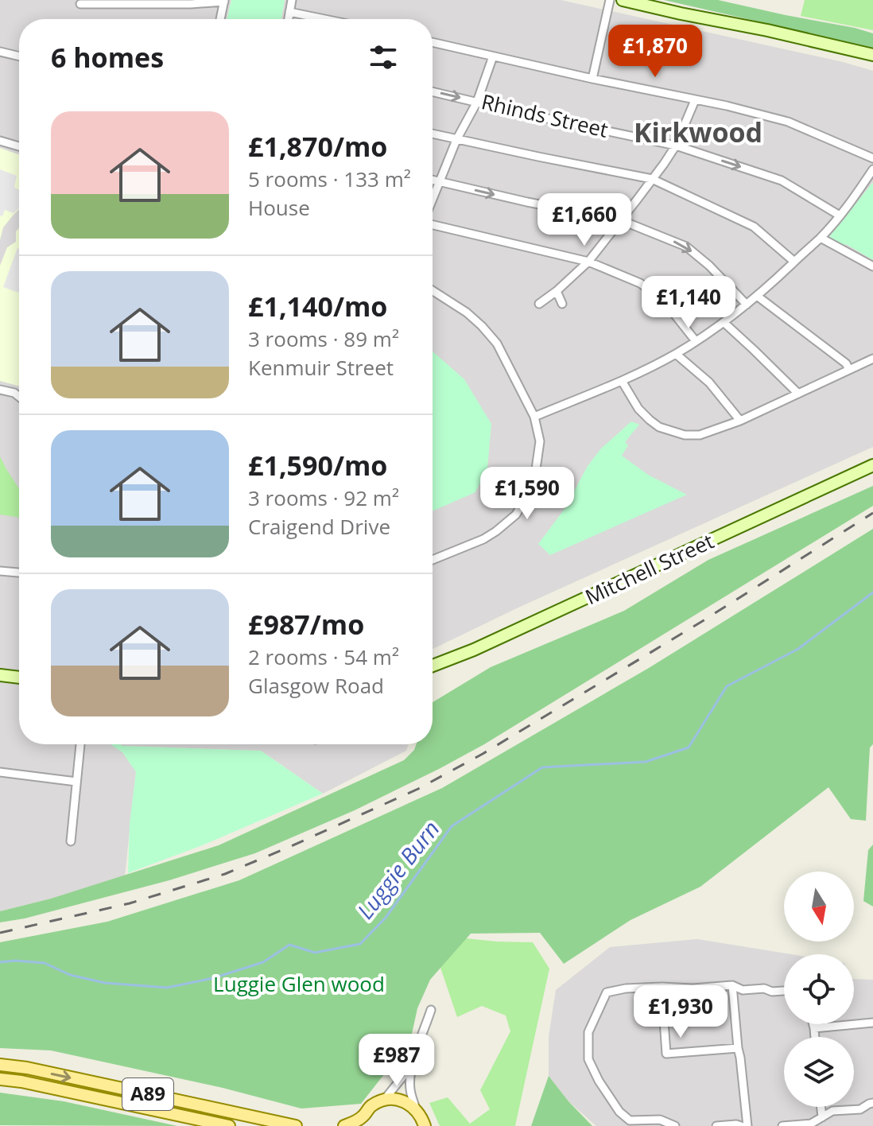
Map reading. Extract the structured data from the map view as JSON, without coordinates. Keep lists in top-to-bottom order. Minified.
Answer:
{"streets":{"main road":["A89"],"street":["Rhinds Street","Mitchell Street"]},"districts":["Kirkwood"],"water":["Luggie Burn"],"parks":["Luggie Glen wood"],"north":"bottom","page":{"heading":"6 homes","price":["£1,870","£1,660","£1,140","£1,590","£1,930","£987"],"list":[{"name":"£1,870/mo","note":"5 rooms · 133 m² · House"},{"name":"£1,140/mo","note":"3 rooms · 89 m² · Kenmuir Street"},{"name":"£1,590/mo","note":"3 rooms · 92 m² · Craigend Drive"},{"name":"£987/mo","note":"2 rooms · 54 m² · Glasgow Road"}]}}
